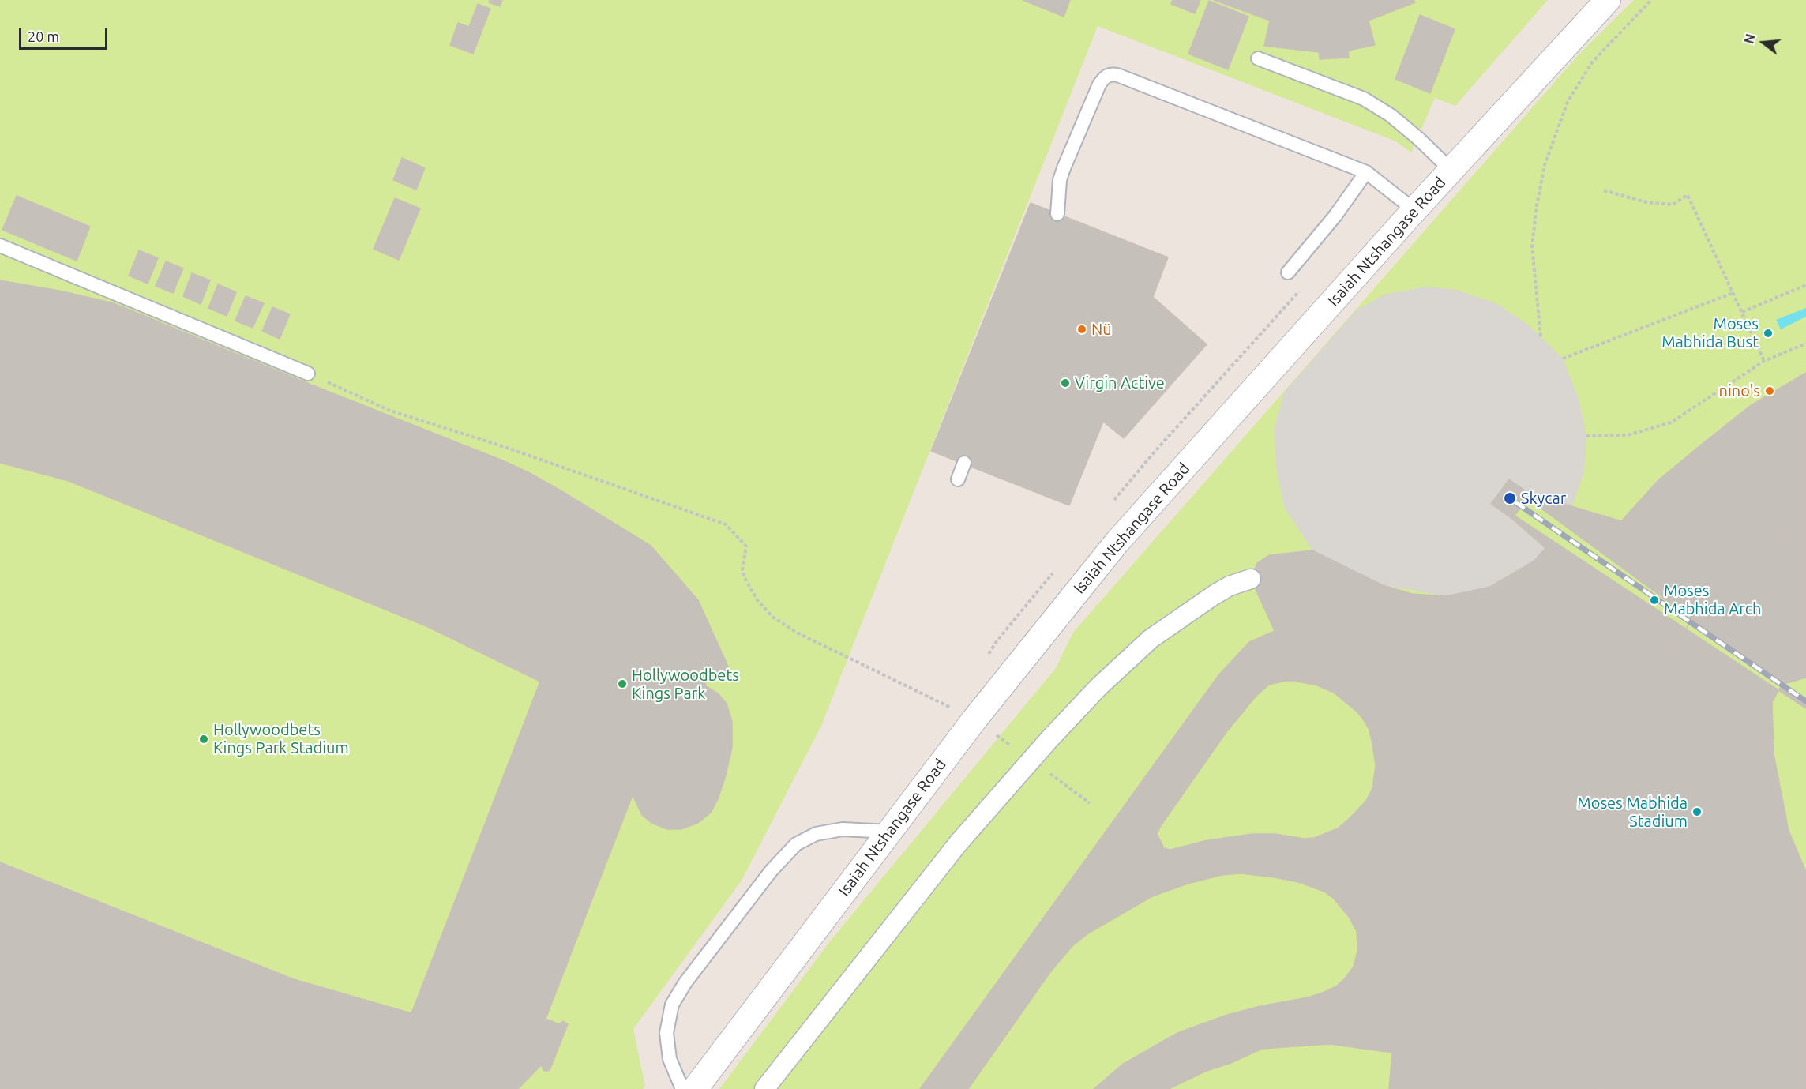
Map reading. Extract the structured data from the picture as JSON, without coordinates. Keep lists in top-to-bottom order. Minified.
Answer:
{"streets":{"street":["Isaiah Ntshangase Road"]},"places":["Nü","Moses Mabhida Bust","Virgin Active","nino's","Skycar","Moses Mabhida Arch","Hollywoodbets Kings Park","Hollywoodbets Kings Park Stadium","Moses Mabhida Stadium"],"scale_bar":"20 m","north":"left"}
